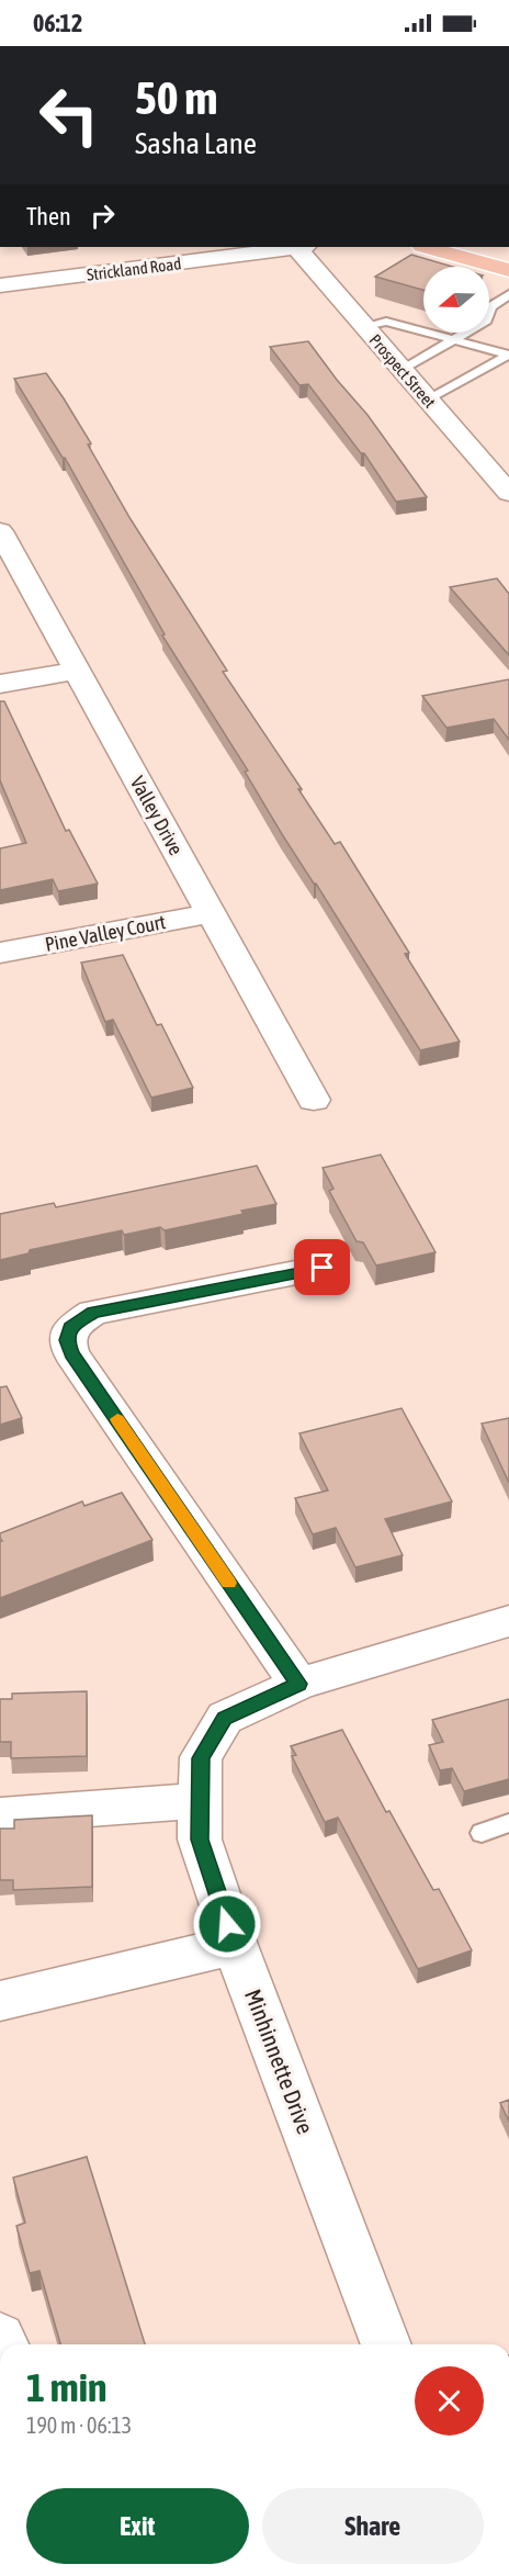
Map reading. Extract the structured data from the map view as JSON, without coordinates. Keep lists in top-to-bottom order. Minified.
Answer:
{"streets":{"street":["Strickland Road","Prospect Street","Valley Drive","Pine Valley Court","Minhinnette Drive"]},"crossings":[["Strickland Road","Prospect Street"],["Valley Drive","Pine Valley Court"]],"north":"left","page":{"status":"06:12","turn":["50 m","Sasha Lane"],"then":"Then","heading":["1 min","190 m · 06:13"],"buttons":["Exit","Share"]}}
